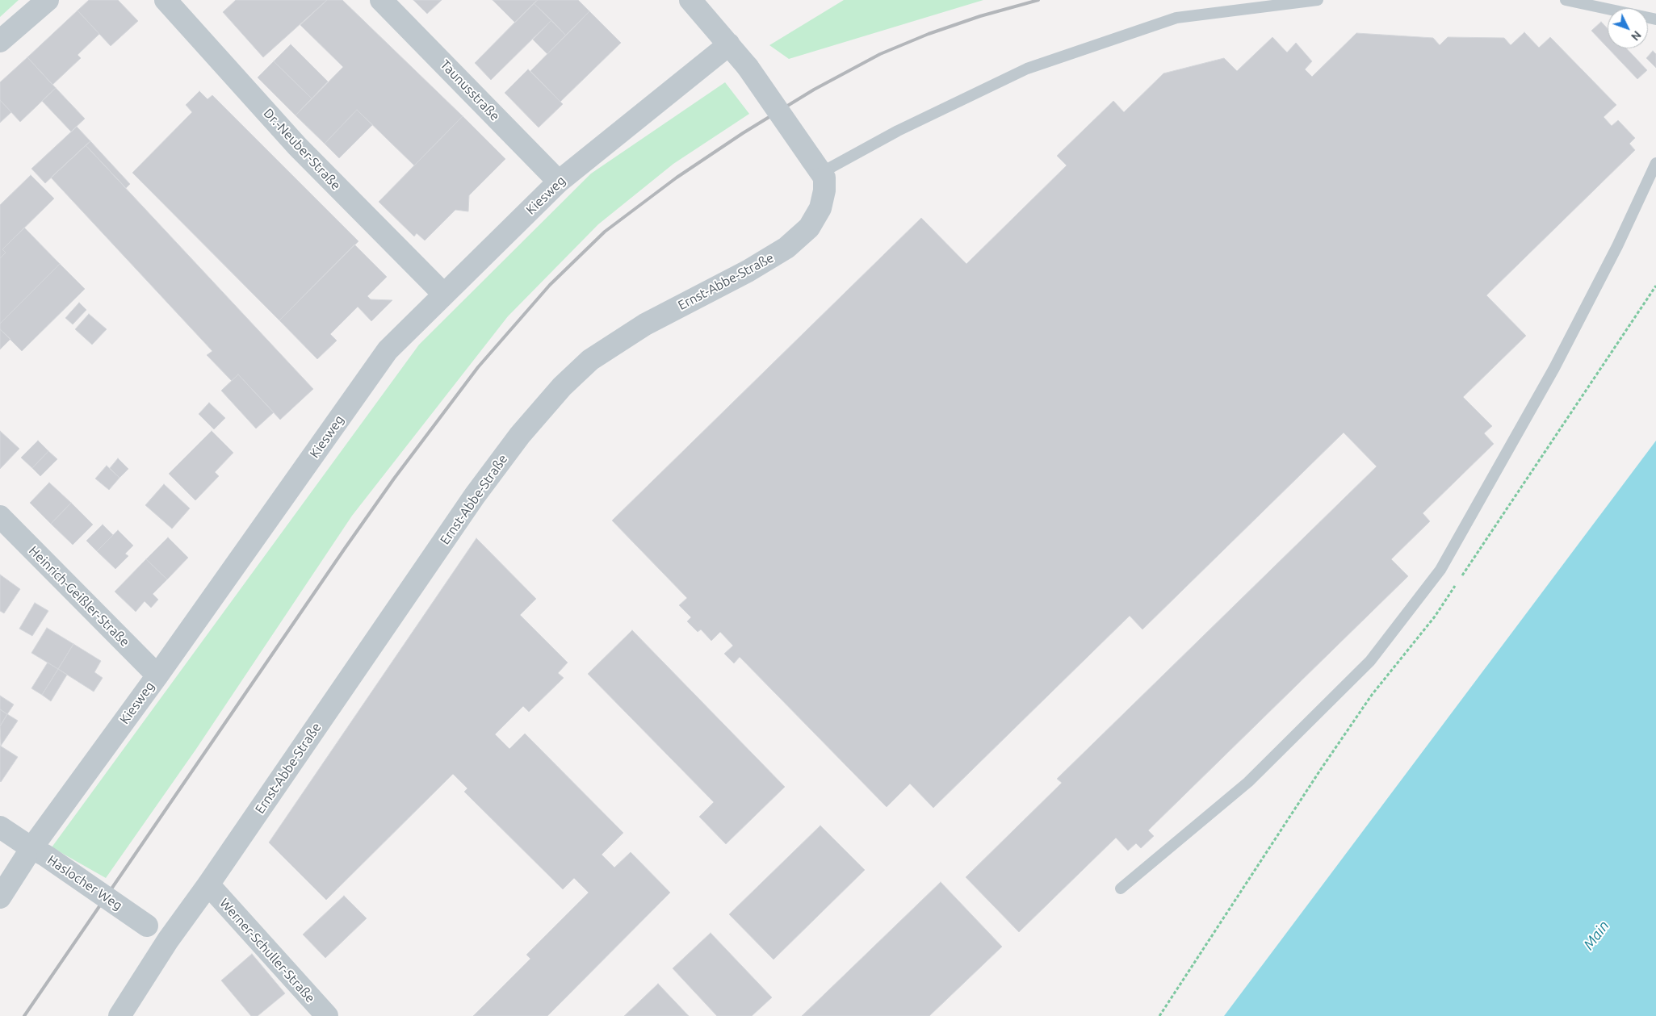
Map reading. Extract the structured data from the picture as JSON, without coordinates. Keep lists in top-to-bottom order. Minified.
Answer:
{"streets":{"street":["Taunusstraße","Dr.-Neuber-Straße","Kiesweg","Ernst-Abbe-Straße","Heinrich-Geißler-Straße","Haslocher Weg","Werner-Schuller-Straße"]},"crossings":[["Taunusstraße","Kiesweg"],["Dr.-Neuber-Straße","Kiesweg"],["Kiesweg","Ernst-Abbe-Straße"],["Kiesweg","Heinrich-Geißler-Straße"],["Kiesweg","Haslocher Weg"],["Ernst-Abbe-Straße","Haslocher Weg"],["Ernst-Abbe-Straße","Werner-Schuller-Straße"]],"water":["Main"],"north":"bottom right"}
